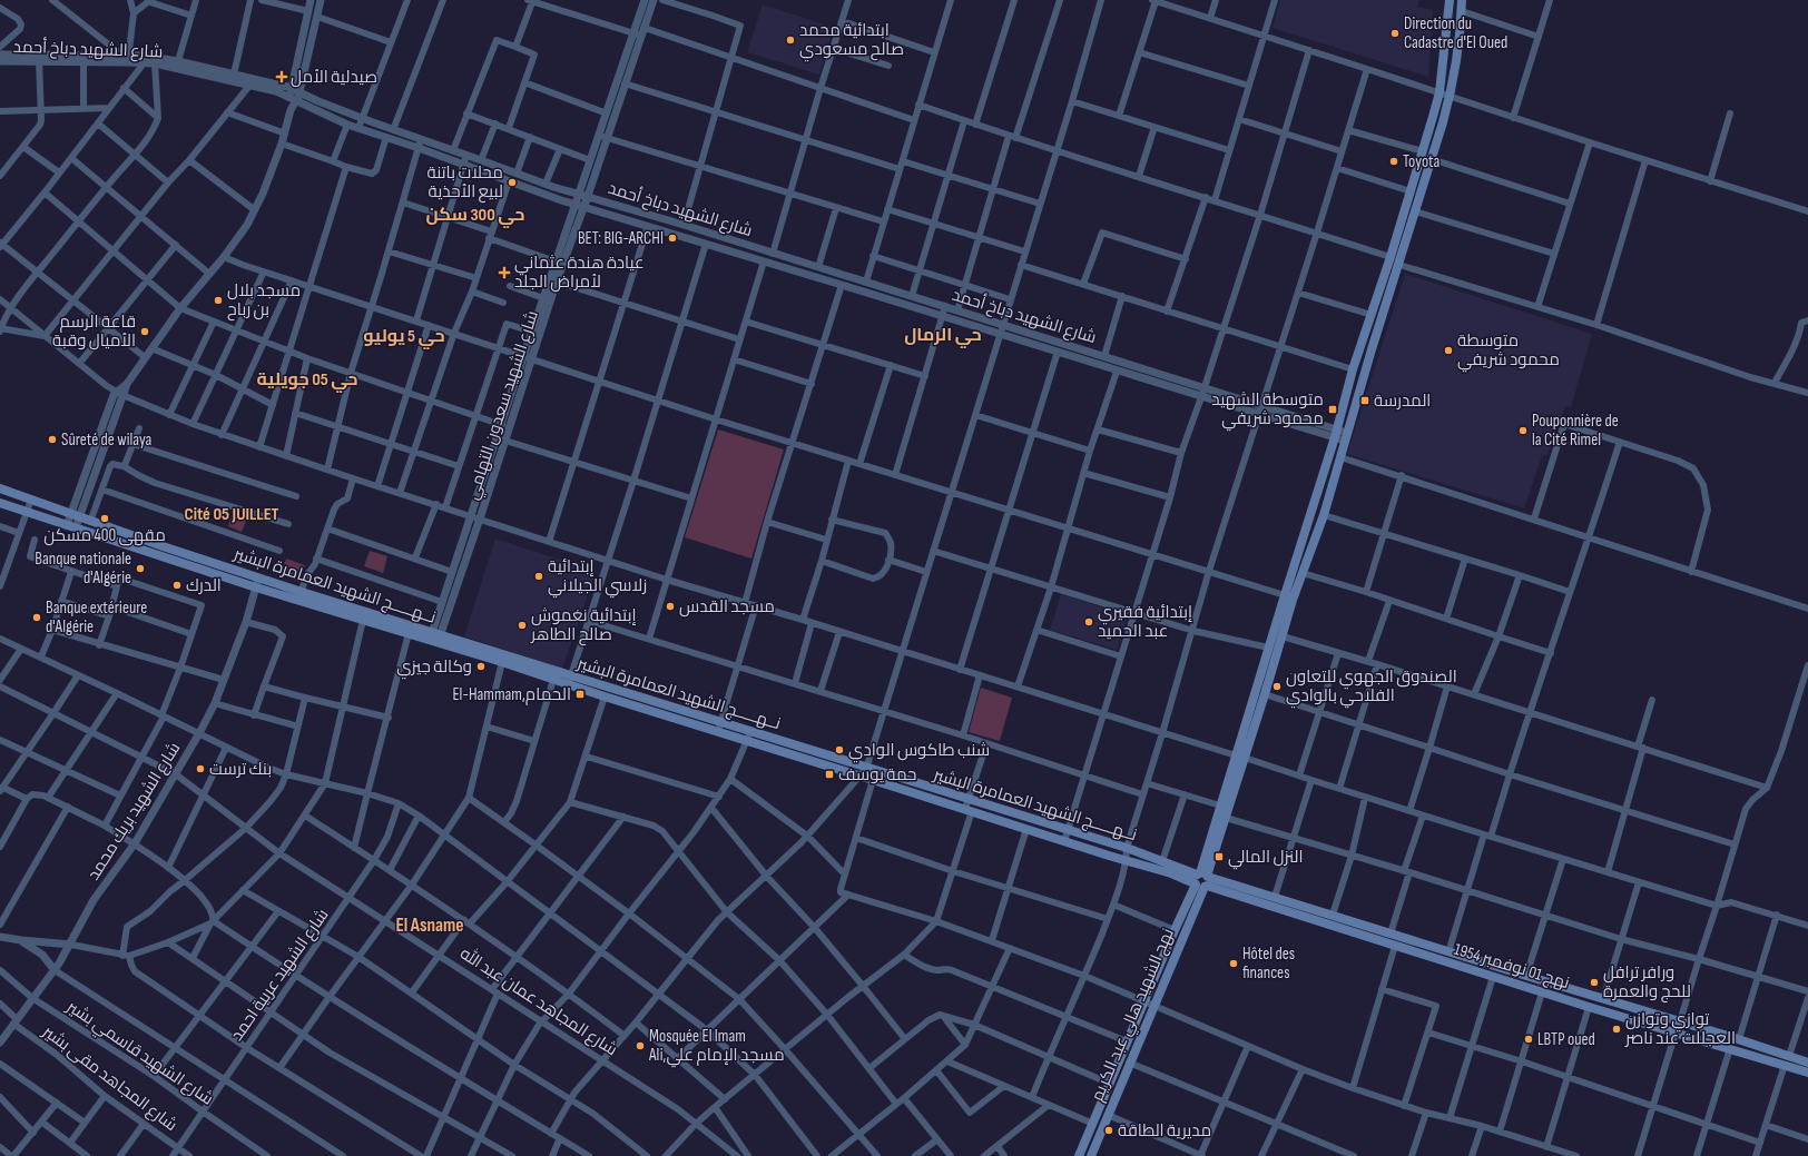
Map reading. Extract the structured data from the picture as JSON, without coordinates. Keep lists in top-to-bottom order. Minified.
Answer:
{"streets":{"main road":["نــهـــــج الشهيد العمامرة البشير","نهج 01 نوفمبر 1954","نهج الشهيد هالي عبد الكريم"],"street":["شارع الشهيد دباخ أحمد","شارع الشهيد سعدون التهامي","شارع الشهيد بريك محمد","شارع الشهيد عربية احمد","شارع المجاهد عمان عبد الله","شارع الشهيد قاسمي بشير","شارع المجاهد مقى بشير"]},"crossings":[["شارع الشهيد دباخ أحمد","شارع الشهيد سعدون التهامي"],["شارع الشهيد سعدون التهامي","نــهـــــج الشهيد العمامرة البشير"],["نــهـــــج الشهيد العمامرة البشير","شارع الشهيد بريك محمد"],["نــهـــــج الشهيد العمامرة البشير","نهج 01 نوفمبر 1954"],["نــهـــــج الشهيد العمامرة البشير","نهج الشهيد هالي عبد الكريم"],["شارع الشهيد بريك محمد","شارع المجاهد عمان عبد الله"],["شارع الشهيد بريك محمد","شارع الشهيد قاسمي بشير"],["شارع الشهيد بريك محمد","شارع المجاهد مقى بشير"],["نهج 01 نوفمبر 1954","نهج الشهيد هالي عبد الكريم"],["شارع الشهيد عربية احمد","شارع المجاهد عمان عبد الله"],["شارع الشهيد عربية احمد","شارع الشهيد قاسمي بشير"],["شارع الشهيد عربية احمد","شارع المجاهد مقى بشير"]],"districts":["حي 300 سكن","حي الرمال","حي 5 يوليو","حي 05 جويلية","Cité 05 JUILLET","El Asname"],"places":{"other":["Direction du Cadastre d'El Oued","ابتدائية محمد صالح مسعودي","Toyota","محلات باتنة لبيع الأحذية","BET: BIG-ARCHI","مسجد بلال بن رباح","قاعة الرسم الأميال وقبة","متوسطة محمود شريفي","Pouponnière de la Cité Rimel","Sûreté de wilaya","مقهى 400 مسكن","Banque nationale d'Algérie","إبتدائية زلاسي الجيلاني","الدرك","مسجد القدس","Banque extérieure d'Algérie","إبتدائية فقيري عبد الحميد","إبتدائية نغموش صالح الطاهر","وكالة جيزي","الصندوق الجهوي للتعاون الفلاحي بالوادي","شنب طاكوس الوادي","بنك ترست","Hôtel des finances","ورافر ترافل للحج والعمرة","توازي وتوازن العجللت عند ناصر","LBTP oued","Mosquée El Imam Ali,مسجد الإمام علي","مديرية الطاقة"],"health":["صيدلية الأمل","عيادة هندة عثماني لأمراض الجلد"],"transit":["المدرسة","متوسطة الشهيد محمود شريفي","El-Hammam,الحمام","حمة يوسف","النزل المالي"]}}
